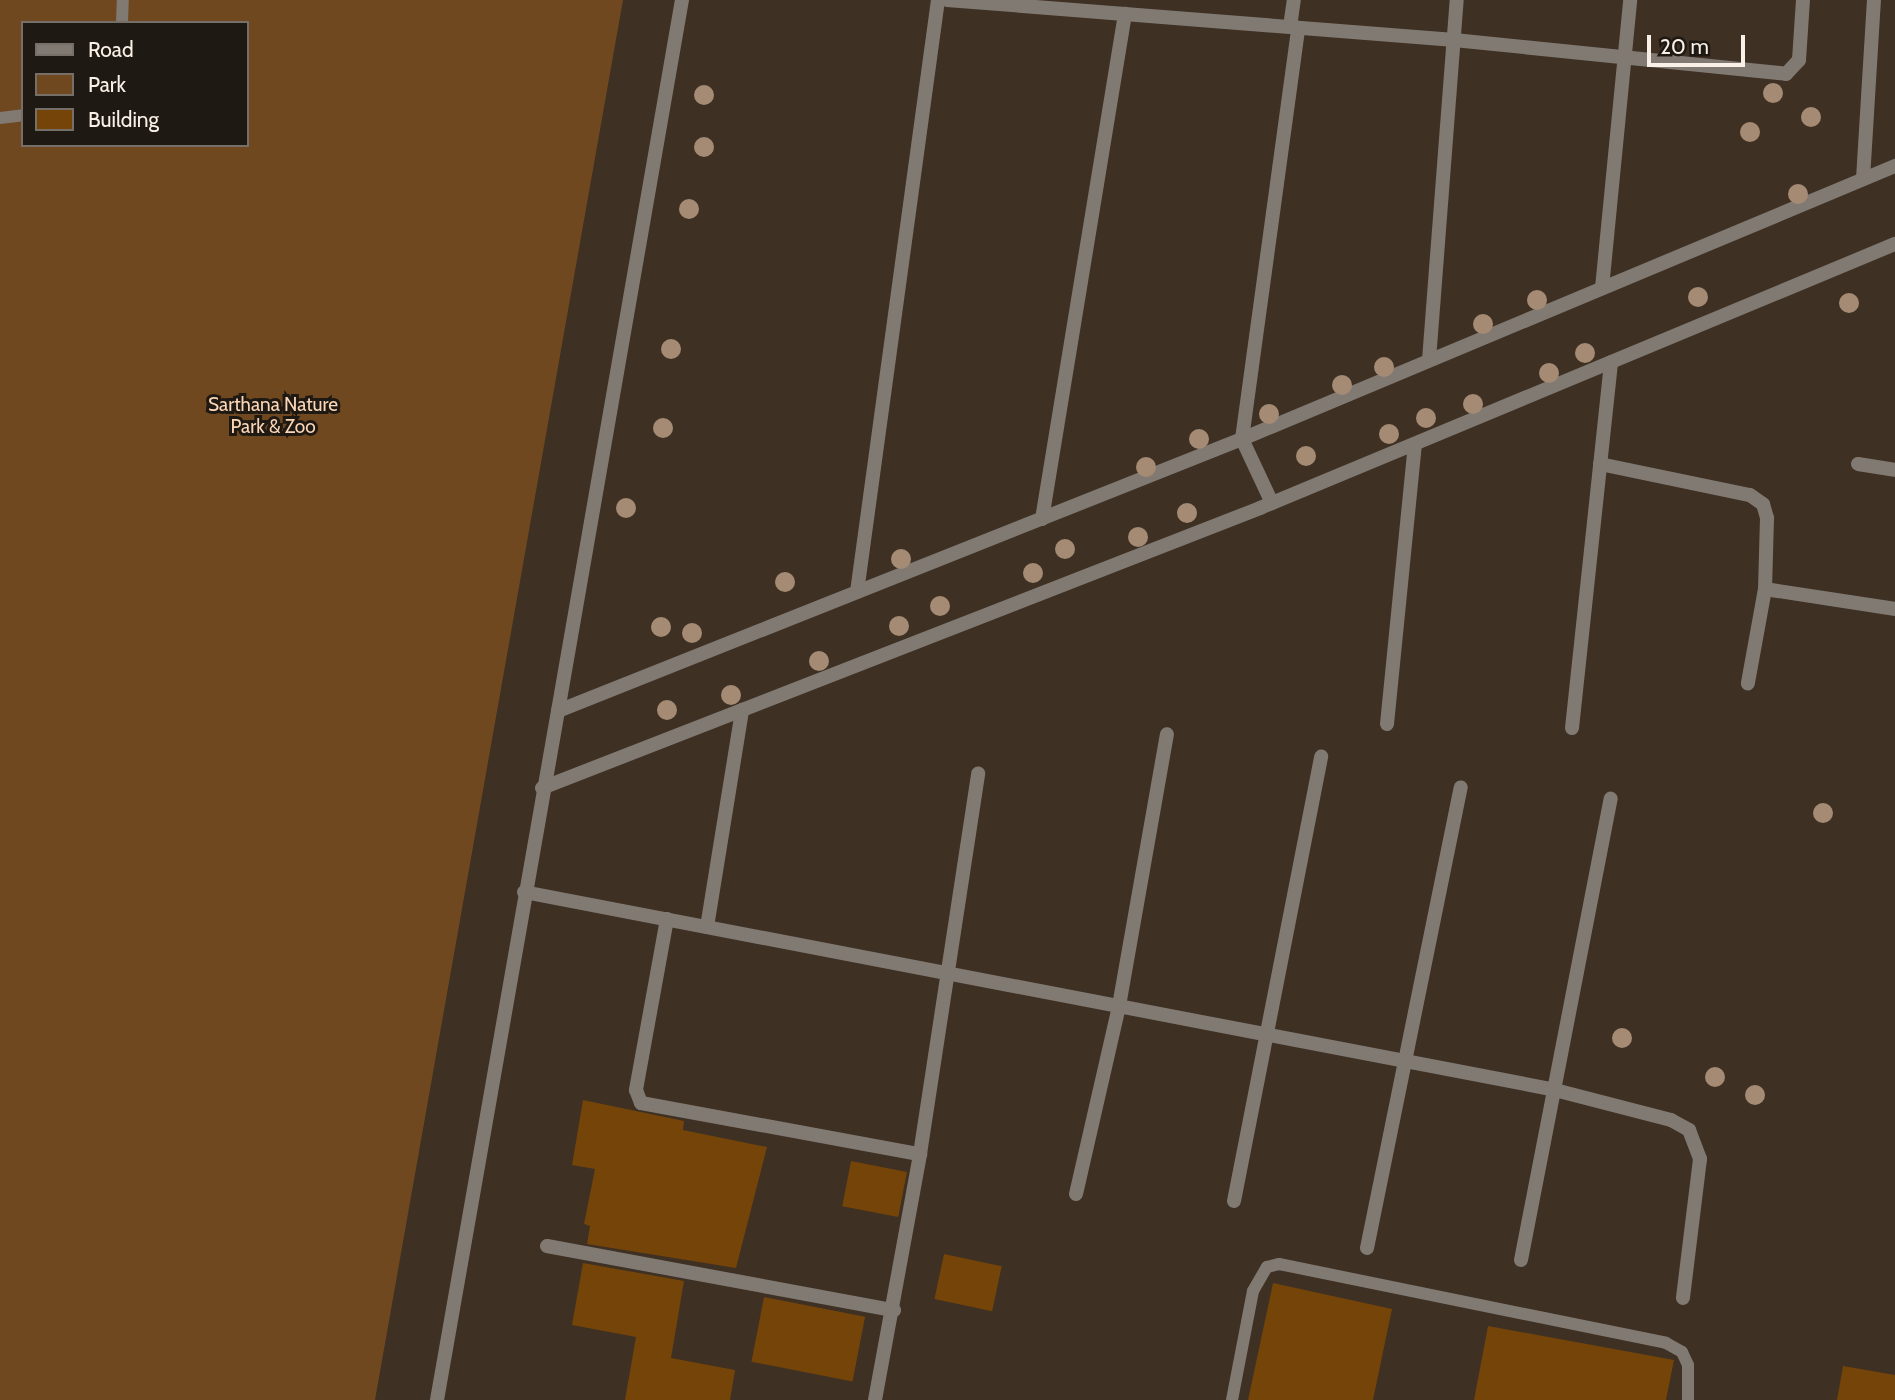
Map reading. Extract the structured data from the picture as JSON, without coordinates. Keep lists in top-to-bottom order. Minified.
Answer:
{"parks":["Sarthana Nature Park & Zoo"],"legend":["Road","Park","Building"],"scale_bar":"20 m"}
